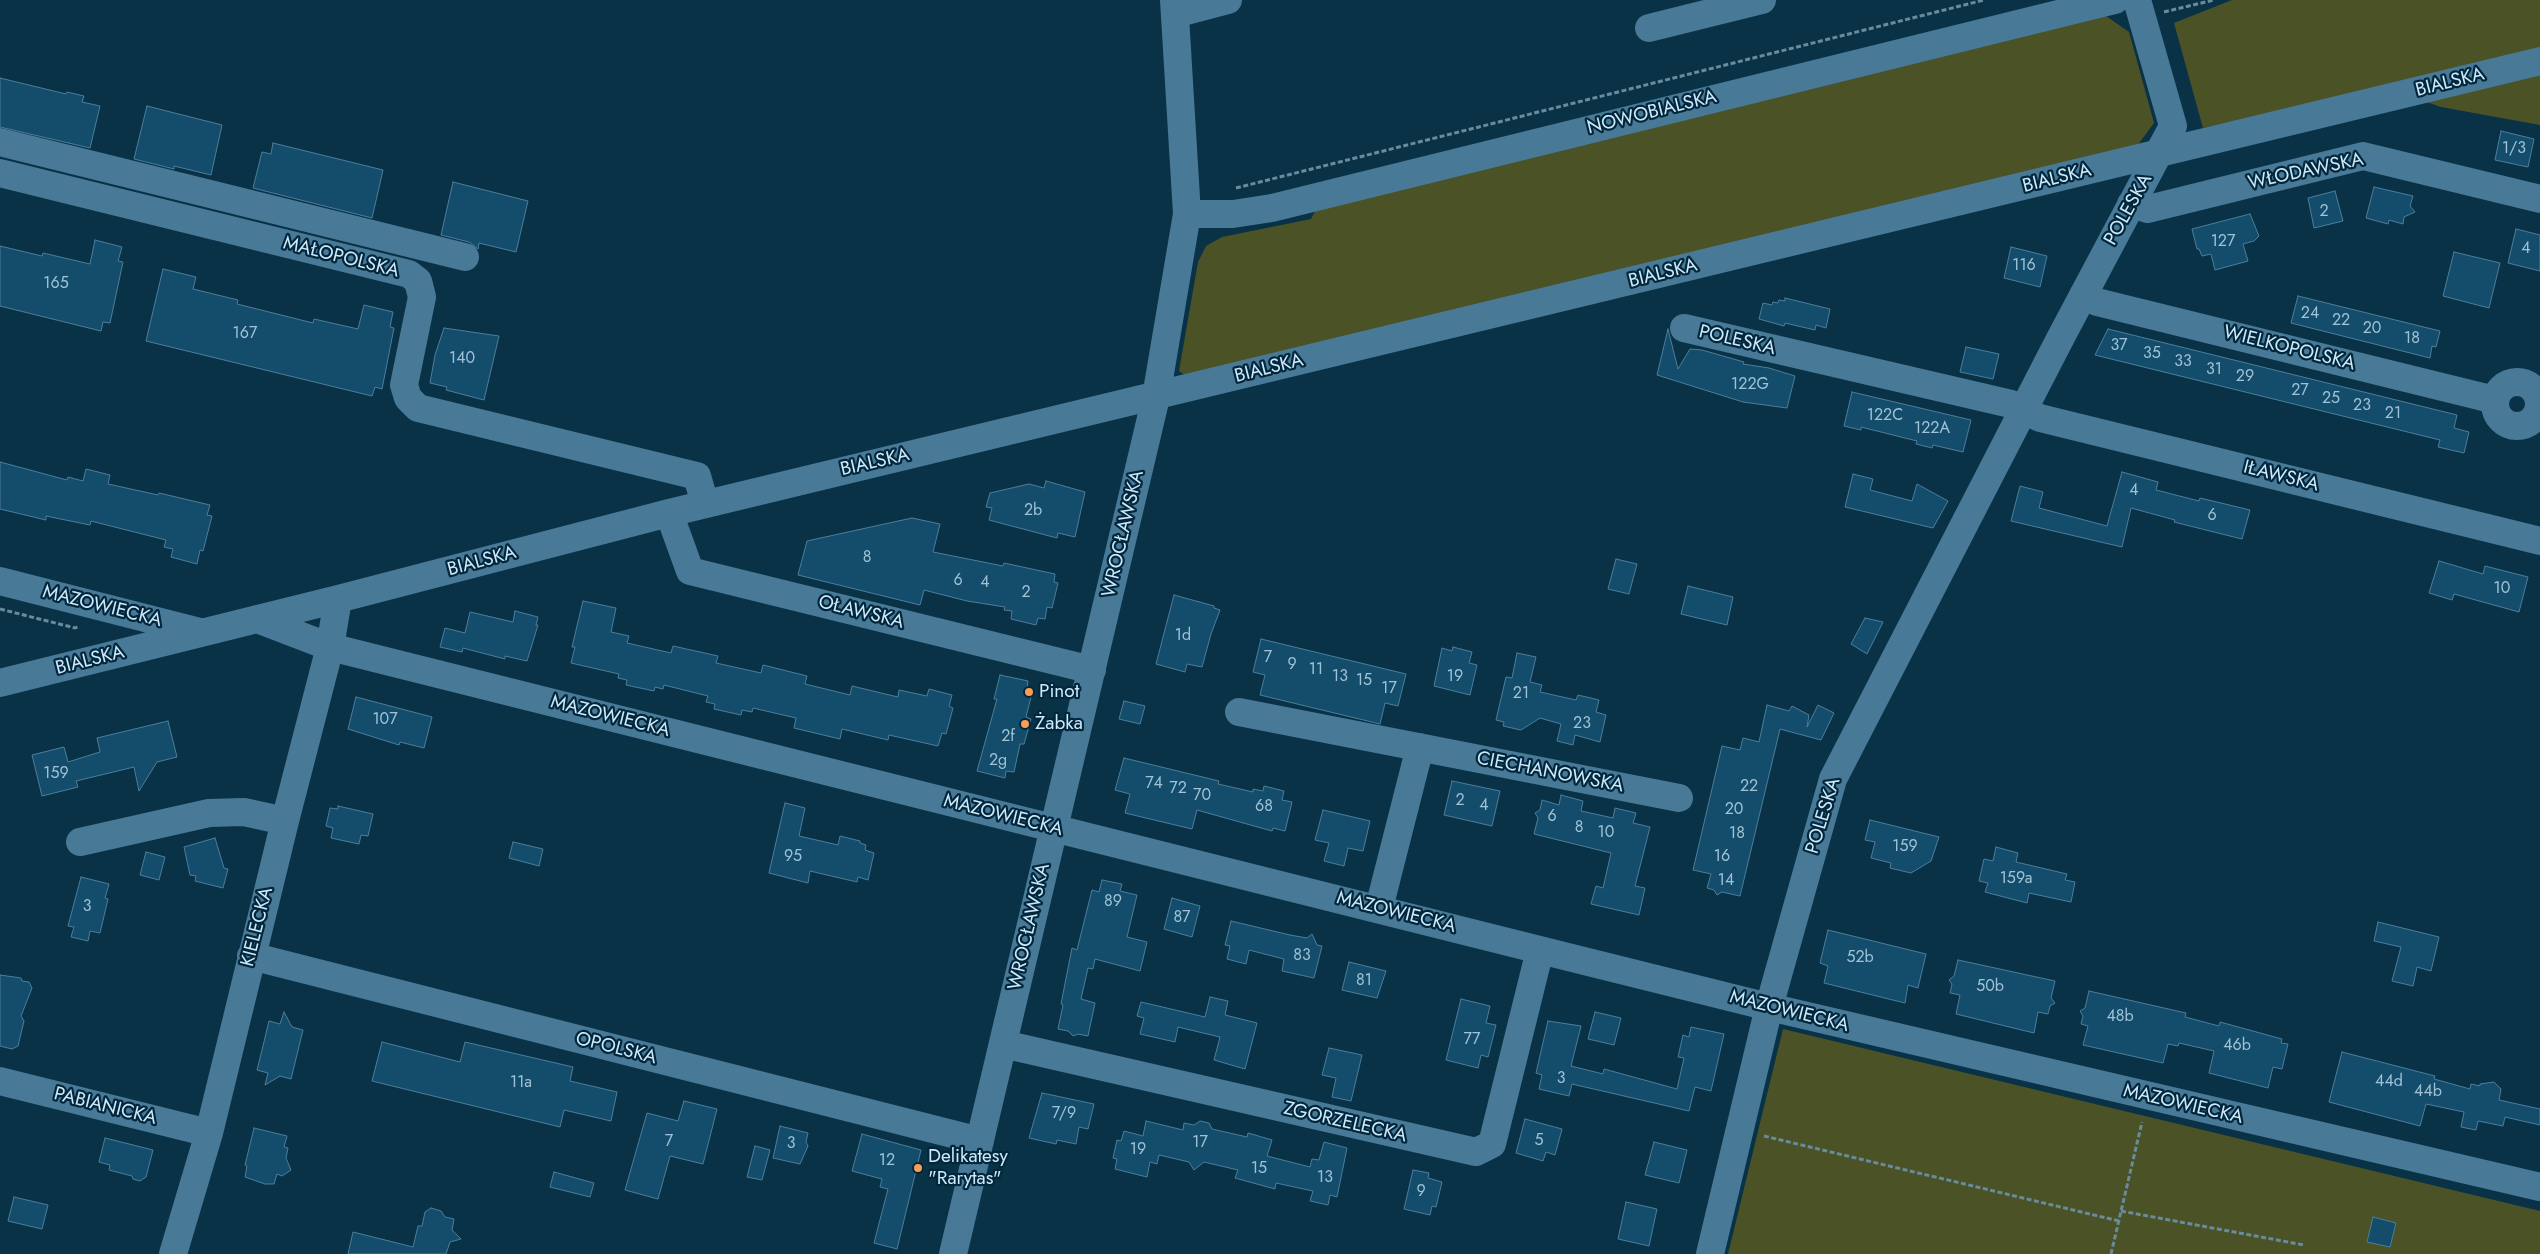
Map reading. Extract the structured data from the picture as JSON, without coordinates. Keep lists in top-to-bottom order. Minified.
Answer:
{"streets":{"street":["BIALSKA","NOWOBIALSKA","WŁODAWSKA","POLESKA","MAŁOPOLSKA","WIELKOPOLSKA","IŁAWSKA","WROCŁAWSKA","MAZOWIECKA","OŁAWSKA","CIECHANOWSKA","KIELECKA","OPOLSKA","PABIANICKA","ZGORZELECKA"]},"crossings":[["BIALSKA","POLESKA"],["BIALSKA","MAŁOPOLSKA"],["BIALSKA","WROCŁAWSKA"],["BIALSKA","MAZOWIECKA"],["BIALSKA","OŁAWSKA"],["BIALSKA","KIELECKA"],["NOWOBIALSKA","WROCŁAWSKA"],["WŁODAWSKA","POLESKA"],["POLESKA","WIELKOPOLSKA"],["POLESKA","IŁAWSKA"],["POLESKA","MAZOWIECKA"],["WROCŁAWSKA","MAZOWIECKA"],["WROCŁAWSKA","OŁAWSKA"],["WROCŁAWSKA","OPOLSKA"],["WROCŁAWSKA","ZGORZELECKA"],["MAZOWIECKA","KIELECKA"],["MAZOWIECKA","ZGORZELECKA"],["KIELECKA","OPOLSKA"],["KIELECKA","PABIANICKA"]],"places":["Pinot","Żabka","Delikatesy \"Rarytas\""],"house_numbers":["1/3","2","127","4","116","165","24","22","20","167","18","37","35","140","33","31","29","122G","27","25","23","21","122C","122A","4","2b","6","8","6","4","10","2","1d","7","9","11","13","19","15","17","21","107","23","2f","2g","159","74","22","72","70","2","4","68","20","6","8","10","18","159","95","16","159a","14","89","3","87","83","52b","81","50b","48b","77","46b","3","44d","11a","44b","7/9","5","7","17","3","19","12","15","13","9"]}
